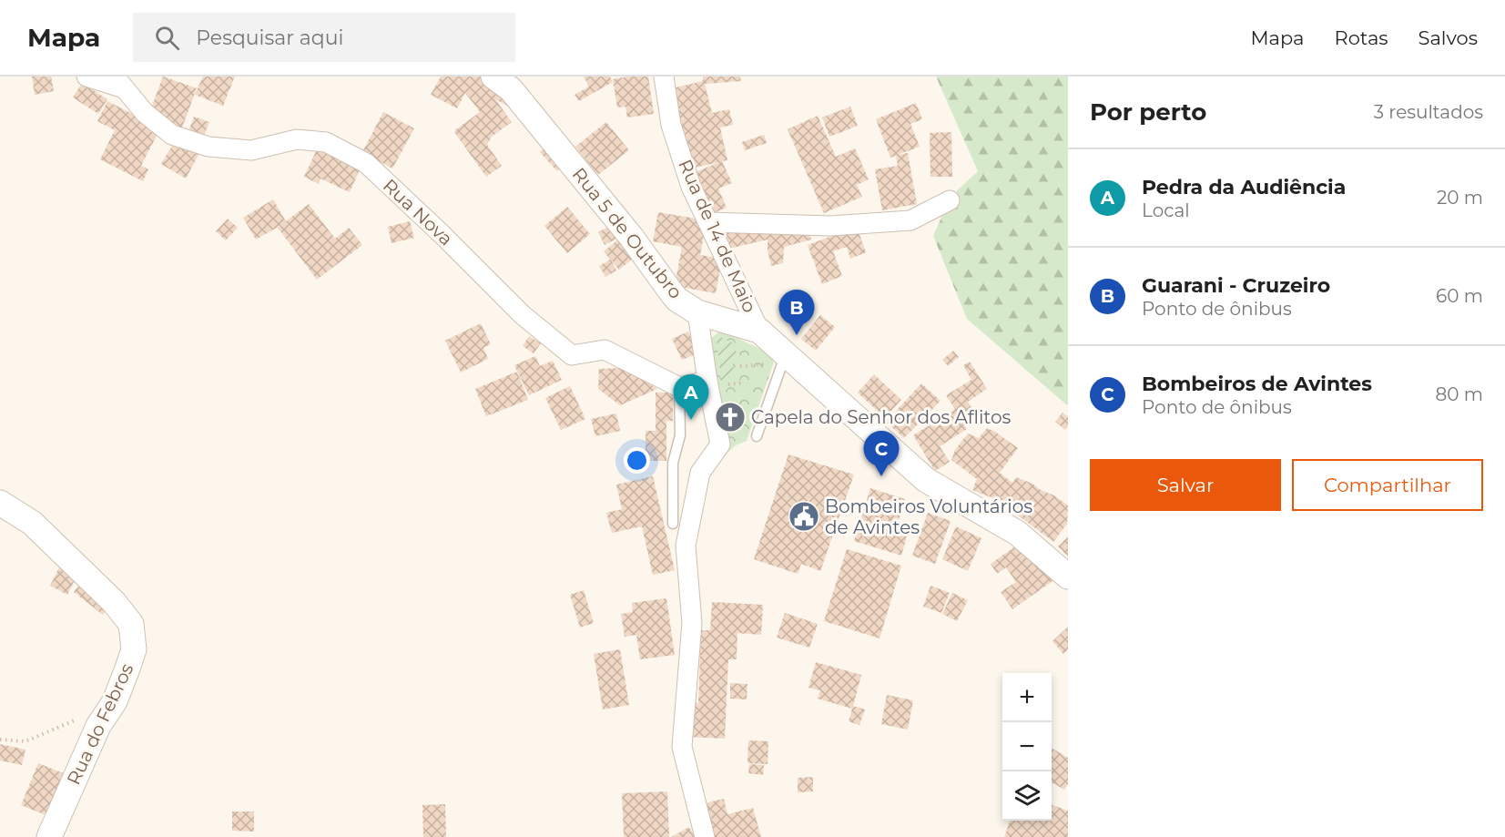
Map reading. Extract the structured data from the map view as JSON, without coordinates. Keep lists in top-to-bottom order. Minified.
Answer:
{"streets":{"street":["Rua Nova","Rua 5 de Outubro","Rua de 14 de Maio","Rua do Febros"]},"crossings":[["Rua 5 de Outubro","Rua de 14 de Maio"]],"places":{"church":["Capela do Senhor dos Aflitos"],"public building":["Bombeiros Voluntários de Avintes"]},"page":{"header":"Mapa","search":"Pesquisar aqui","nav":["Mapa","Rotas","Salvos"],"heading":["Por perto","3 resultados"],"list":[{"mark":"A","name":"Pedra da Audiência","note":"Local","value":"20 m"},{"mark":"B","name":"Guarani - Cruzeiro","note":"Ponto de ônibus","value":"60 m"},{"mark":"C","name":"Bombeiros de Avintes","note":"Ponto de ônibus","value":"80 m"}],"pins":["B","A","C"],"buttons":["Salvar","Compartilhar"],"map_buttons":["+","−"]}}
